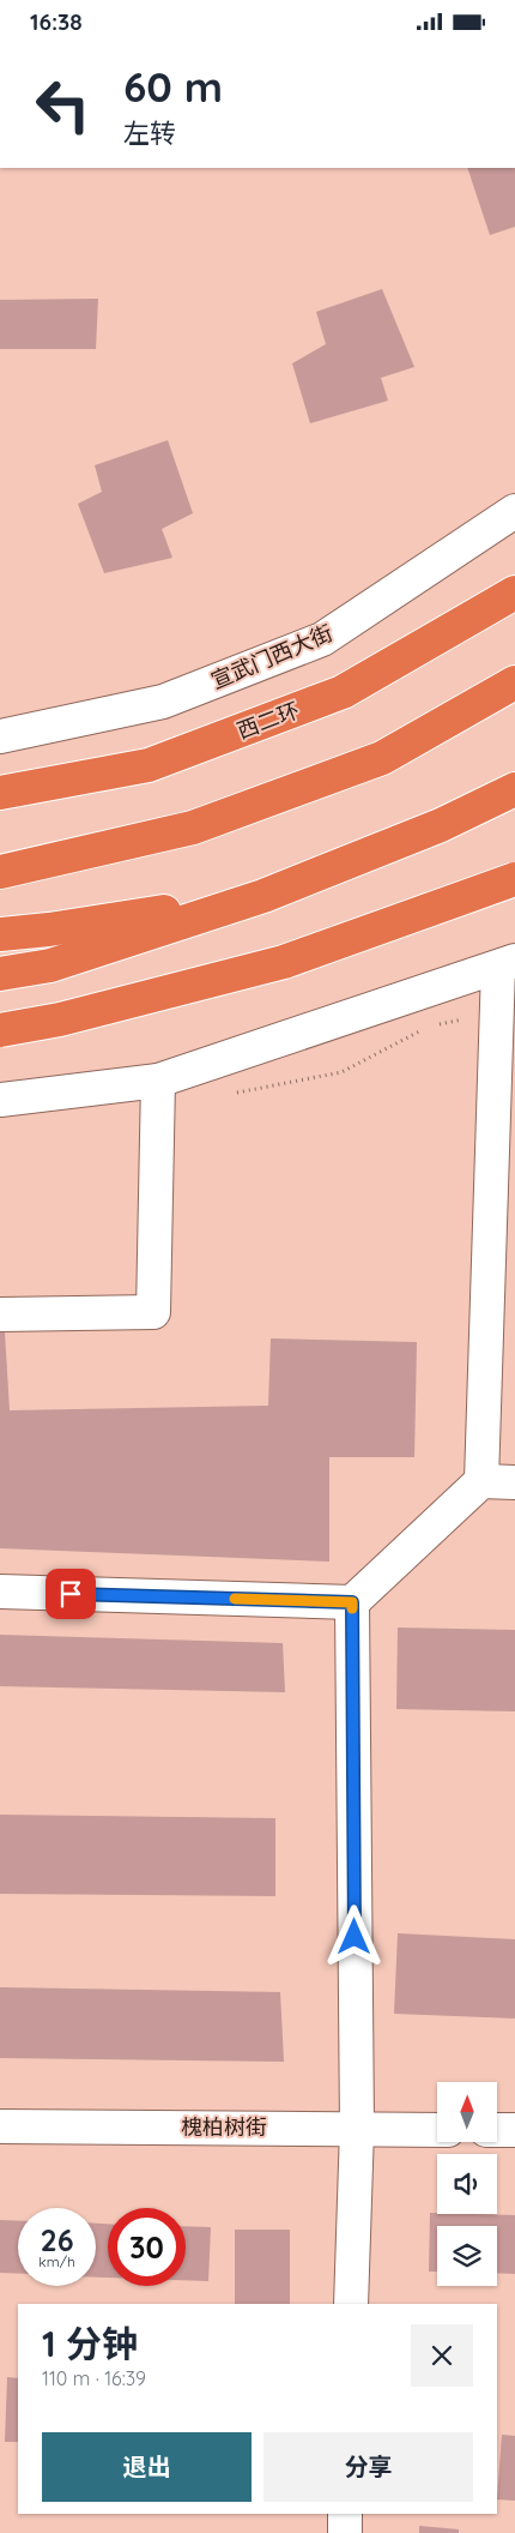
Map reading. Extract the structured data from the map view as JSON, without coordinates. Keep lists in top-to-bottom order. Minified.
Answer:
{"streets":{"highway":["西二环"],"street":["宣武门西大街","槐柏树街"]},"north":"top","page":{"status":"16:38","turn":["60 m","左转"],"speed":"26 km/h","limit":"30","heading":["1 分钟","110 m · 16:39"],"buttons":["退出","分享"]}}
